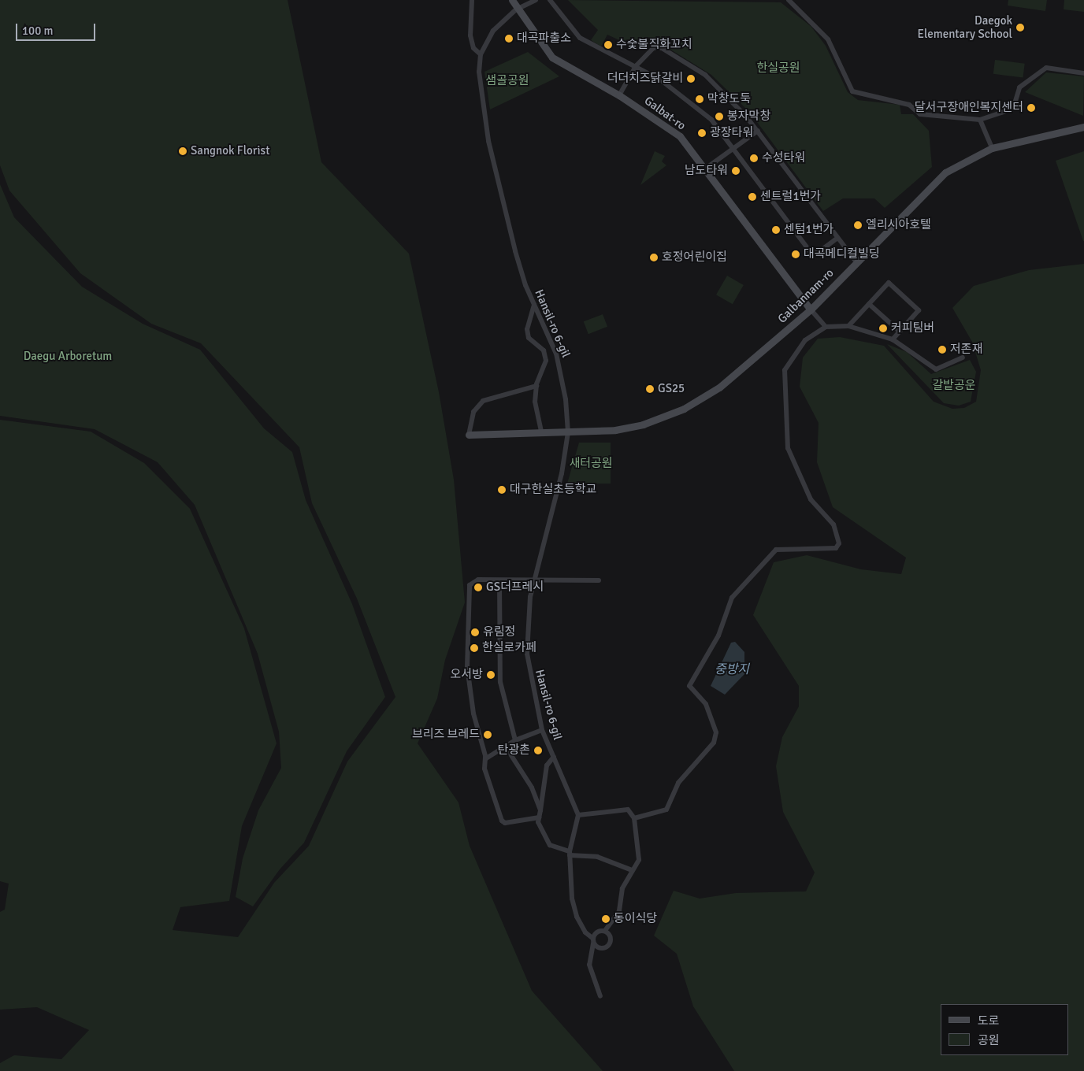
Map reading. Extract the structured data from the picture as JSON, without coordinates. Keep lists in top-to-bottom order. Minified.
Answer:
{"streets":{"main road":["Galbat-ro","Galbannam-ro"],"street":["Hansil-ro 6-gil"]},"crossings":[["Galbat-ro","Galbannam-ro"],["Galbat-ro","Hansil-ro 6-gil"],["Galbannam-ro","Hansil-ro 6-gil"]],"water":["중방지"],"parks":["한실공원","샘골공원","Daegu Arboretum","갈밭공운","새터공원"],"places":["Daegok Elementary School","대곡파출소","수숯불직화꼬치","더더치즈닭갈비","막창도둑","달서구장애인복지센터","봉자막창","광장타워","Sangnok Florist","수성타워","남도타워","센트럴1번가","엘리시아호텔","센텀1번가","대곡메디컬빌딩","호정어린이집","커피팀버","저존재","GS25","대구한실초등학교","GS더프레시","유림정","한실로카페","오서방","브리즈 브레드","탄광촌","동이식당"],"legend":["도로","공원"],"scale_bar":"100 m"}
